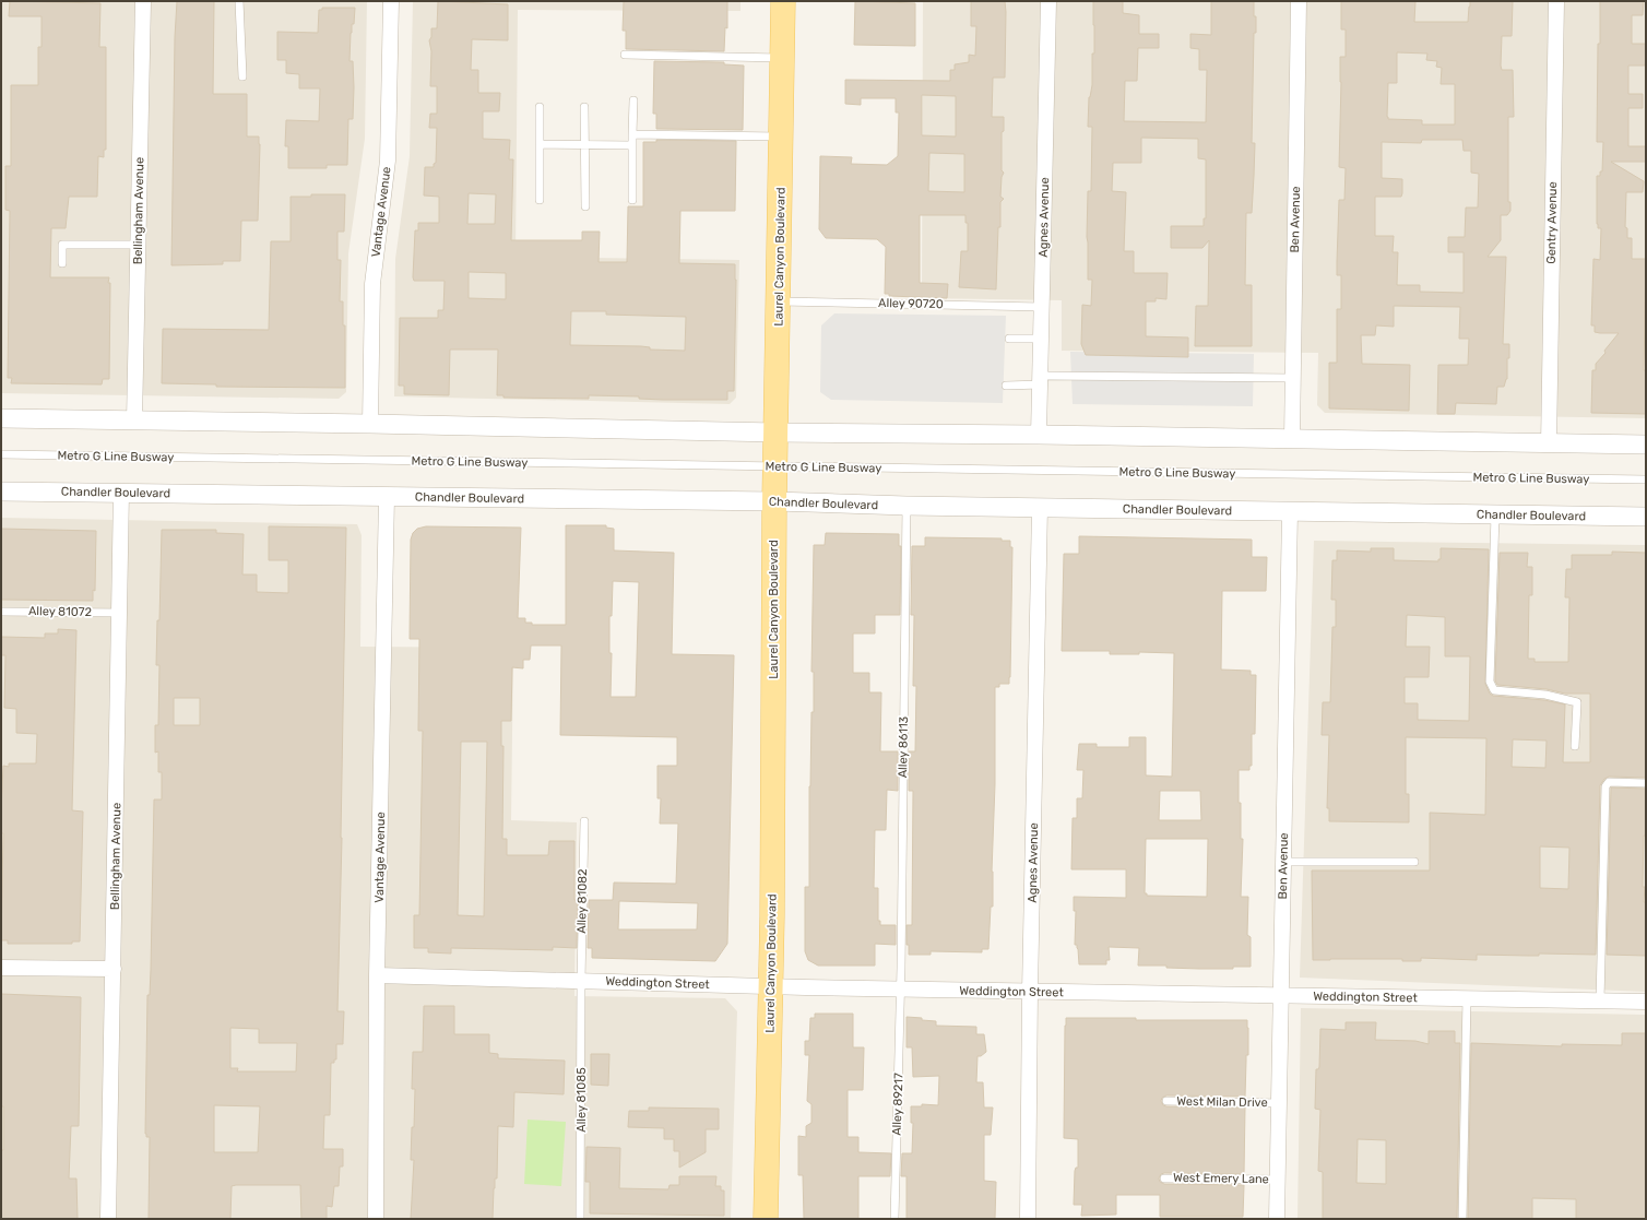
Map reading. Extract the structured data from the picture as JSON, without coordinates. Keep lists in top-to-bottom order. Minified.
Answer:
{"streets":{"main road":["Laurel Canyon Boulevard"],"street":["Bellingham Avenue","Vantage Avenue","Agnes Avenue","Ben Avenue","Gentry Avenue","Chandler Boulevard","Weddington Street"],"lane":["Alley 90720","Metro G Line Busway","Alley 81072","Alley 86113","Alley 81082","Alley 81085","West Milan Drive","Alley 89217","West Emery Lane"]},"crossings":[["Bellingham Avenue","Chandler Boulevard"],["Bellingham Avenue","Alley 81072"],["Vantage Avenue","Chandler Boulevard"],["Vantage Avenue","Weddington Street"],["Agnes Avenue","Alley 90720"],["Agnes Avenue","Chandler Boulevard"],["Agnes Avenue","Weddington Street"],["Ben Avenue","Chandler Boulevard"],["Ben Avenue","Weddington Street"],["Ben Avenue","West Milan Drive"],["Ben Avenue","West Emery Lane"],["Laurel Canyon Boulevard","Alley 90720"],["Laurel Canyon Boulevard","Metro G Line Busway"],["Laurel Canyon Boulevard","Chandler Boulevard"],["Laurel Canyon Boulevard","Weddington Street"],["Chandler Boulevard","Alley 86113"],["Alley 86113","Weddington Street"],["Alley 86113","Alley 89217"],["Alley 81082","Weddington Street"],["Alley 81082","Alley 81085"],["Weddington Street","Alley 81085"],["Weddington Street","Alley 89217"]]}
